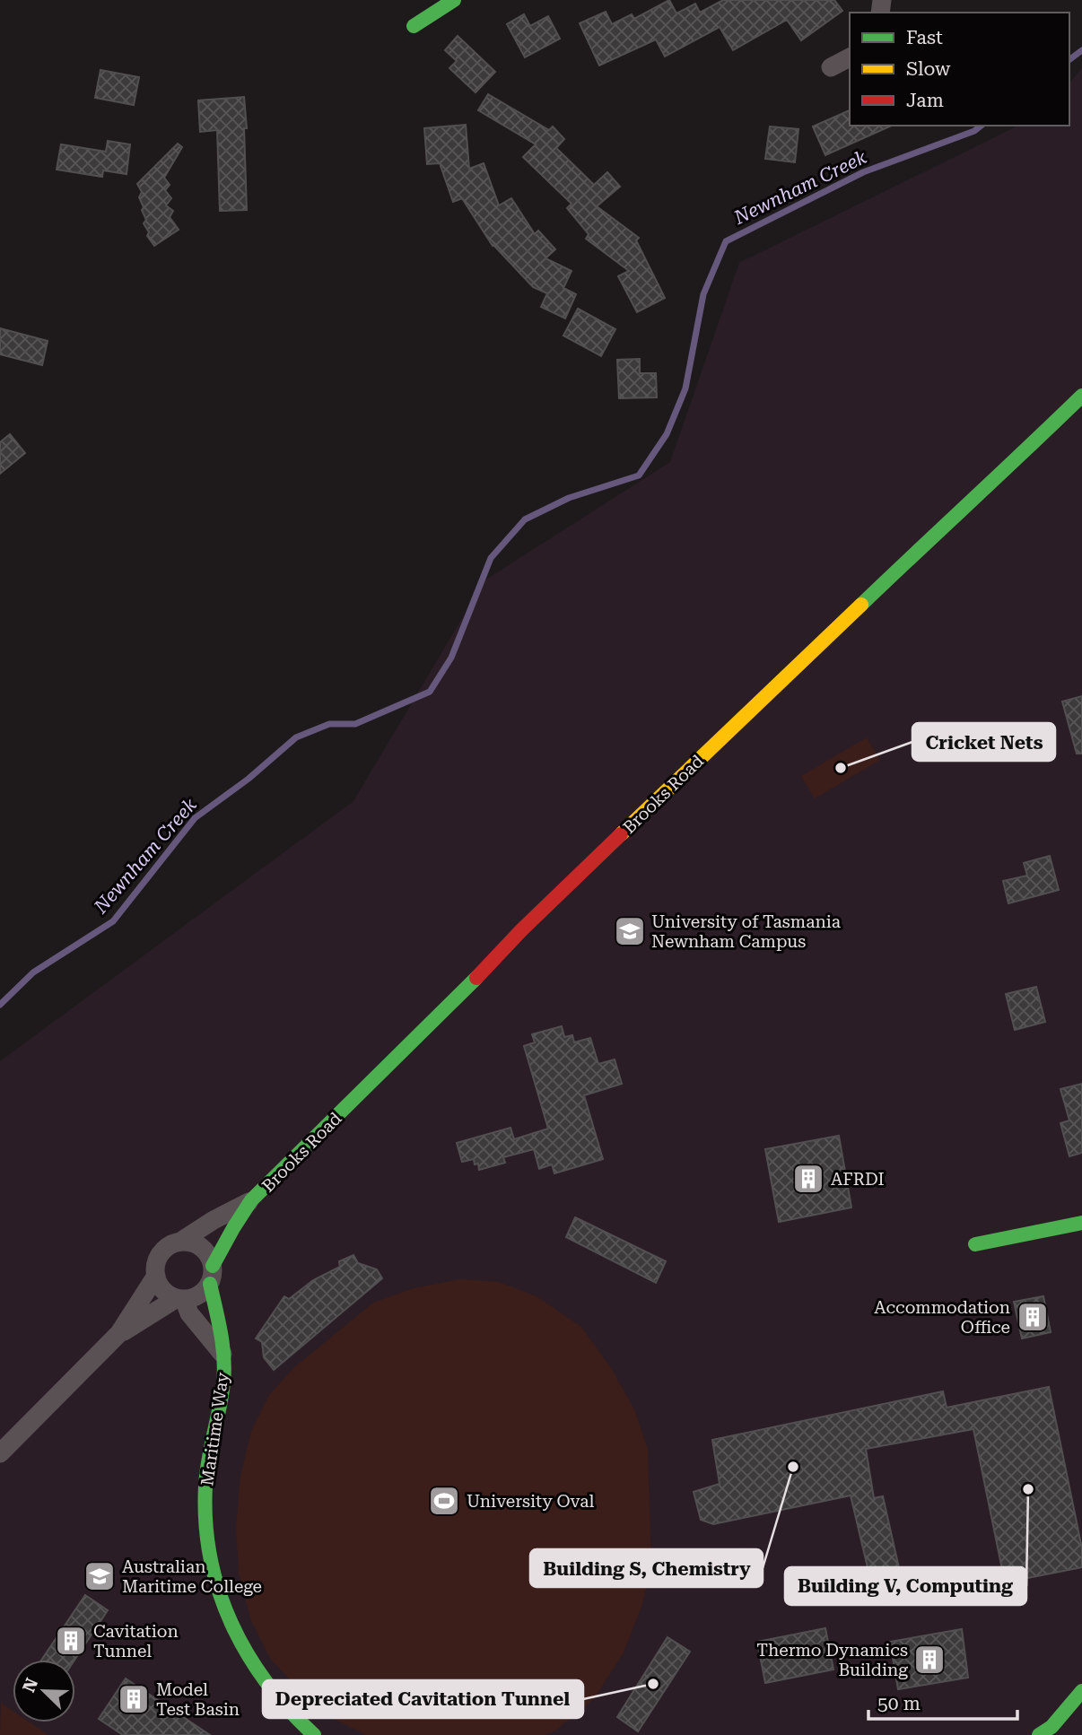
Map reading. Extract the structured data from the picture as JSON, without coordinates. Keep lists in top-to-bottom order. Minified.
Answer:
{"streets":{"street":["Brooks Road","Maritime Way"]},"crossings":[["Brooks Road","Maritime Way"]],"water":["Newnham Creek"],"places":{"other":["Cricket Nets","Building S, Chemistry","Building V, Computing","Depreciated Cavitation Tunnel"],"school or university":["University of Tasmania Newnham Campus","Australian Maritime College"],"building":["AFRDI","Accommodation Office","Cavitation Tunnel","Thermo Dynamics Building","Model Test Basin"],"sports":["University Oval"]},"legend":["Fast","Slow","Jam"],"scale_bar":"50 m","north":"top left"}
